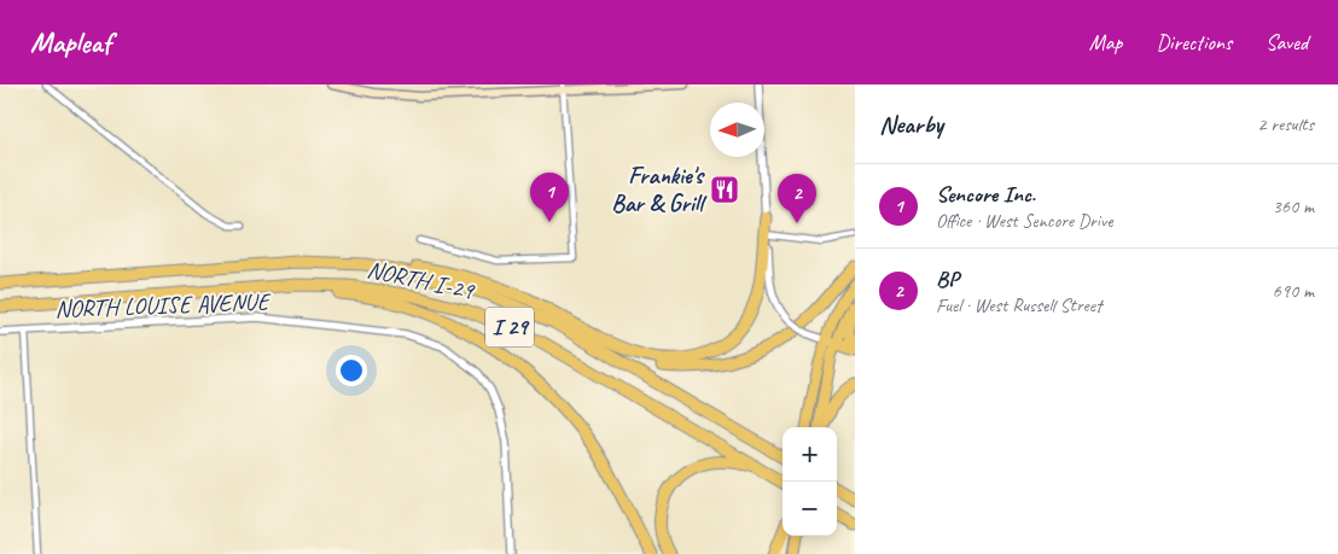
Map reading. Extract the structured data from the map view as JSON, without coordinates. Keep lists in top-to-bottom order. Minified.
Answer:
{"streets":{"highway":["NORTH I-29","I 29"],"street":["NORTH LOUISE AVENUE"]},"places":{"restaurant":["Frankie's Bar & Grill"]},"north":"left","page":{"header":"Mapleaf","nav":["Map","Directions","Saved"],"heading":["Nearby","2 results"],"list":[{"mark":"1","name":"Sencore Inc.","note":"Office · West Sencore Drive","value":"360 m"},{"mark":"2","name":"BP","note":"Fuel · West Russell Street","value":"690 m"}],"pins":["1","2"],"map_buttons":["+","−"]}}
